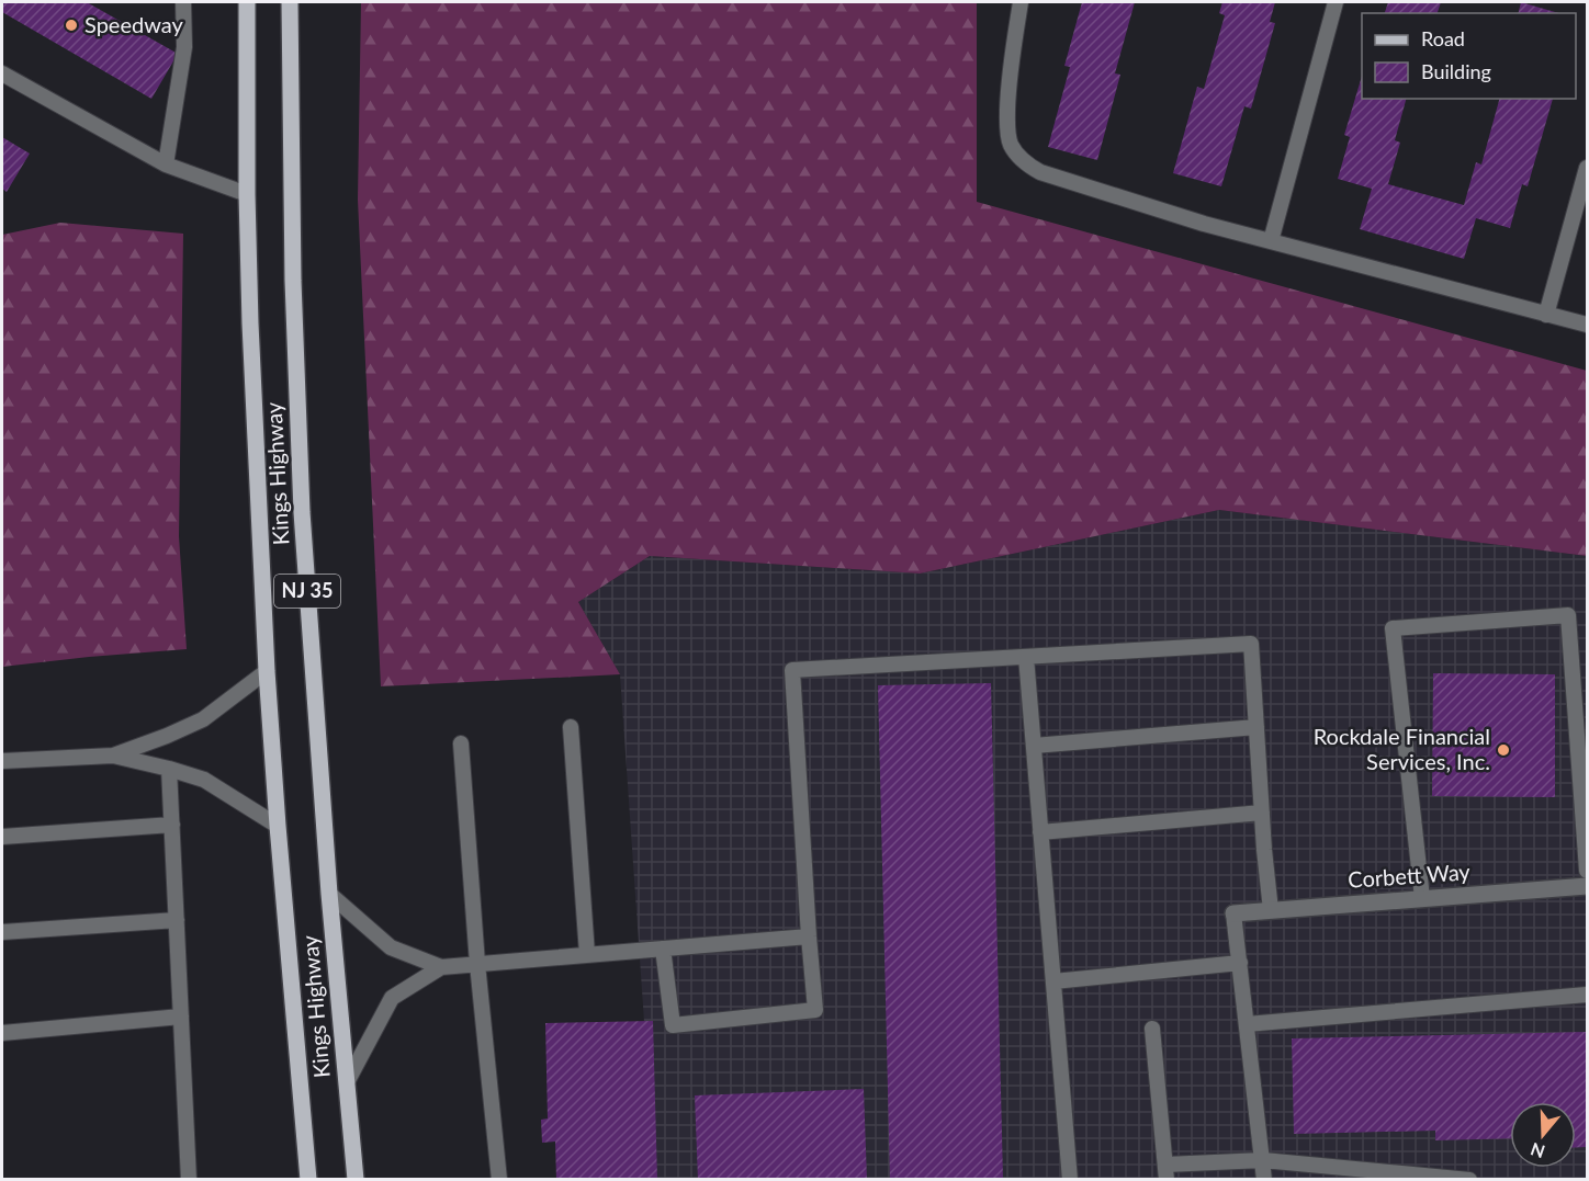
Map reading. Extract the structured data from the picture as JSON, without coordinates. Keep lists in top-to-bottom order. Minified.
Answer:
{"streets":{"main road":["Kings Highway","NJ 35"],"street":["Corbett Way"]},"places":["Speedway","Rockdale Financial Services, Inc."],"legend":["Road","Building"],"north":"bottom"}
